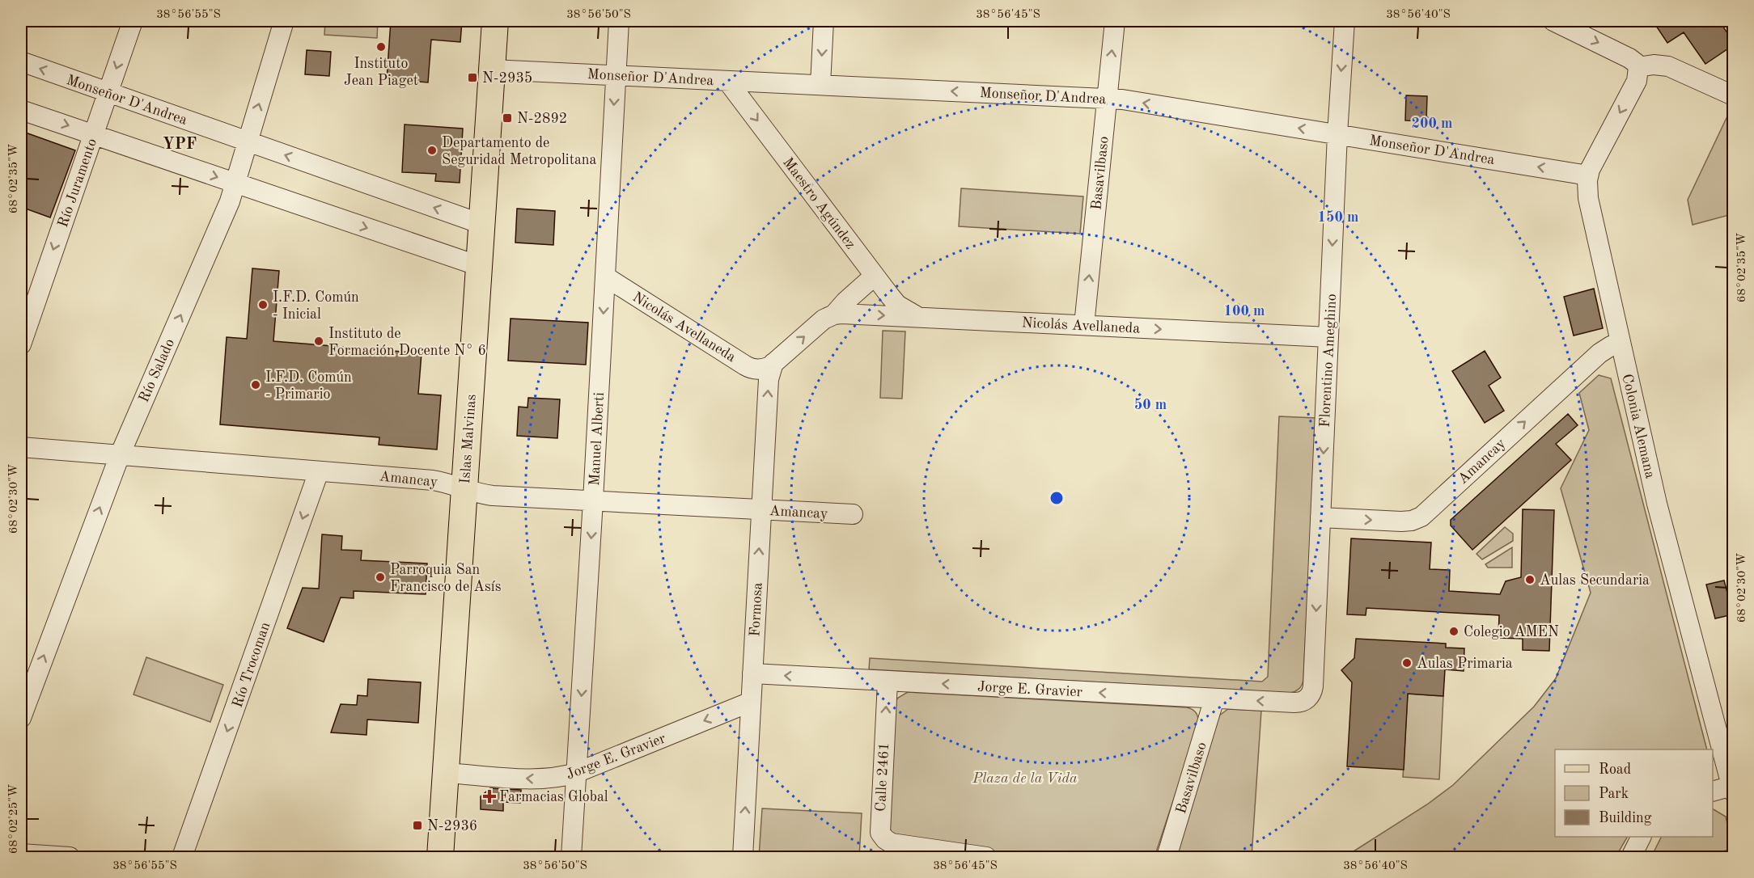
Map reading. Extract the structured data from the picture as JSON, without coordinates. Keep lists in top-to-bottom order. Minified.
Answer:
{"streets":{"main road":["Islas Malvinas"],"street":["Monseñor D'Andrea","Basavilbaso","Río Juramento","Maestro Agúndez","Nicolás Avellaneda","Florentino Ameghino","Río Salado","Colonia Alemana","Manuel Alberti","Amancay","Formosa","Río Trocoman","Jorge E. Gravier","Calle 2461"]},"crossings":[["Monseñor D'Andrea","Basavilbaso"],["Monseñor D'Andrea","Río Juramento"],["Monseñor D'Andrea","Maestro Agúndez"],["Monseñor D'Andrea","Florentino Ameghino"],["Monseñor D'Andrea","Río Salado"],["Monseñor D'Andrea","Colonia Alemana"],["Monseñor D'Andrea","Islas Malvinas"],["Monseñor D'Andrea","Manuel Alberti"],["Basavilbaso","Nicolás Avellaneda"],["Basavilbaso","Jorge E. Gravier"],["Maestro Agúndez","Nicolás Avellaneda"],["Nicolás Avellaneda","Florentino Ameghino"],["Nicolás Avellaneda","Manuel Alberti"],["Nicolás Avellaneda","Formosa"],["Florentino Ameghino","Amancay"],["Florentino Ameghino","Jorge E. Gravier"],["Río Salado","Amancay"],["Colonia Alemana","Amancay"],["Islas Malvinas","Amancay"],["Islas Malvinas","Jorge E. Gravier"],["Manuel Alberti","Amancay"],["Manuel Alberti","Jorge E. Gravier"],["Amancay","Formosa"],["Amancay","Río Trocoman"],["Formosa","Jorge E. Gravier"],["Jorge E. Gravier","Calle 2461"]],"one_way":["Basavilbaso","Río Juramento","Maestro Agúndez","Nicolás Avellaneda","Florentino Ameghino","Río Salado","Manuel Alberti","Formosa","Río Trocoman","Jorge E. Gravier","Calle 2461"],"districts":["YPF"],"parks":["Plaza de la Vida"],"places":{"other":["Instituto Jean Piaget","Departamento de Seguridad Metropolitana","I.F.D. Común - Inicial","Instituto de Formación Docente N° 6","I.F.D. Común - Primario","Parroquia San Francisco de Asís","Aulas Secundaria","Colegio AMEN","Aulas Primaria"],"transit":["N-2935","N-2892","N-2936"],"health":["Farmacias Global"]},"legend":["Road","Park","Building"],"coordinates":["38°56'55\"S","38°56'50\"S","38°56'45\"S","38°56'40\"S","68°02'35\"W","68°02'30\"W","68°02'25\"W"],"rings":["200 m","150 m","100 m","50 m"]}
